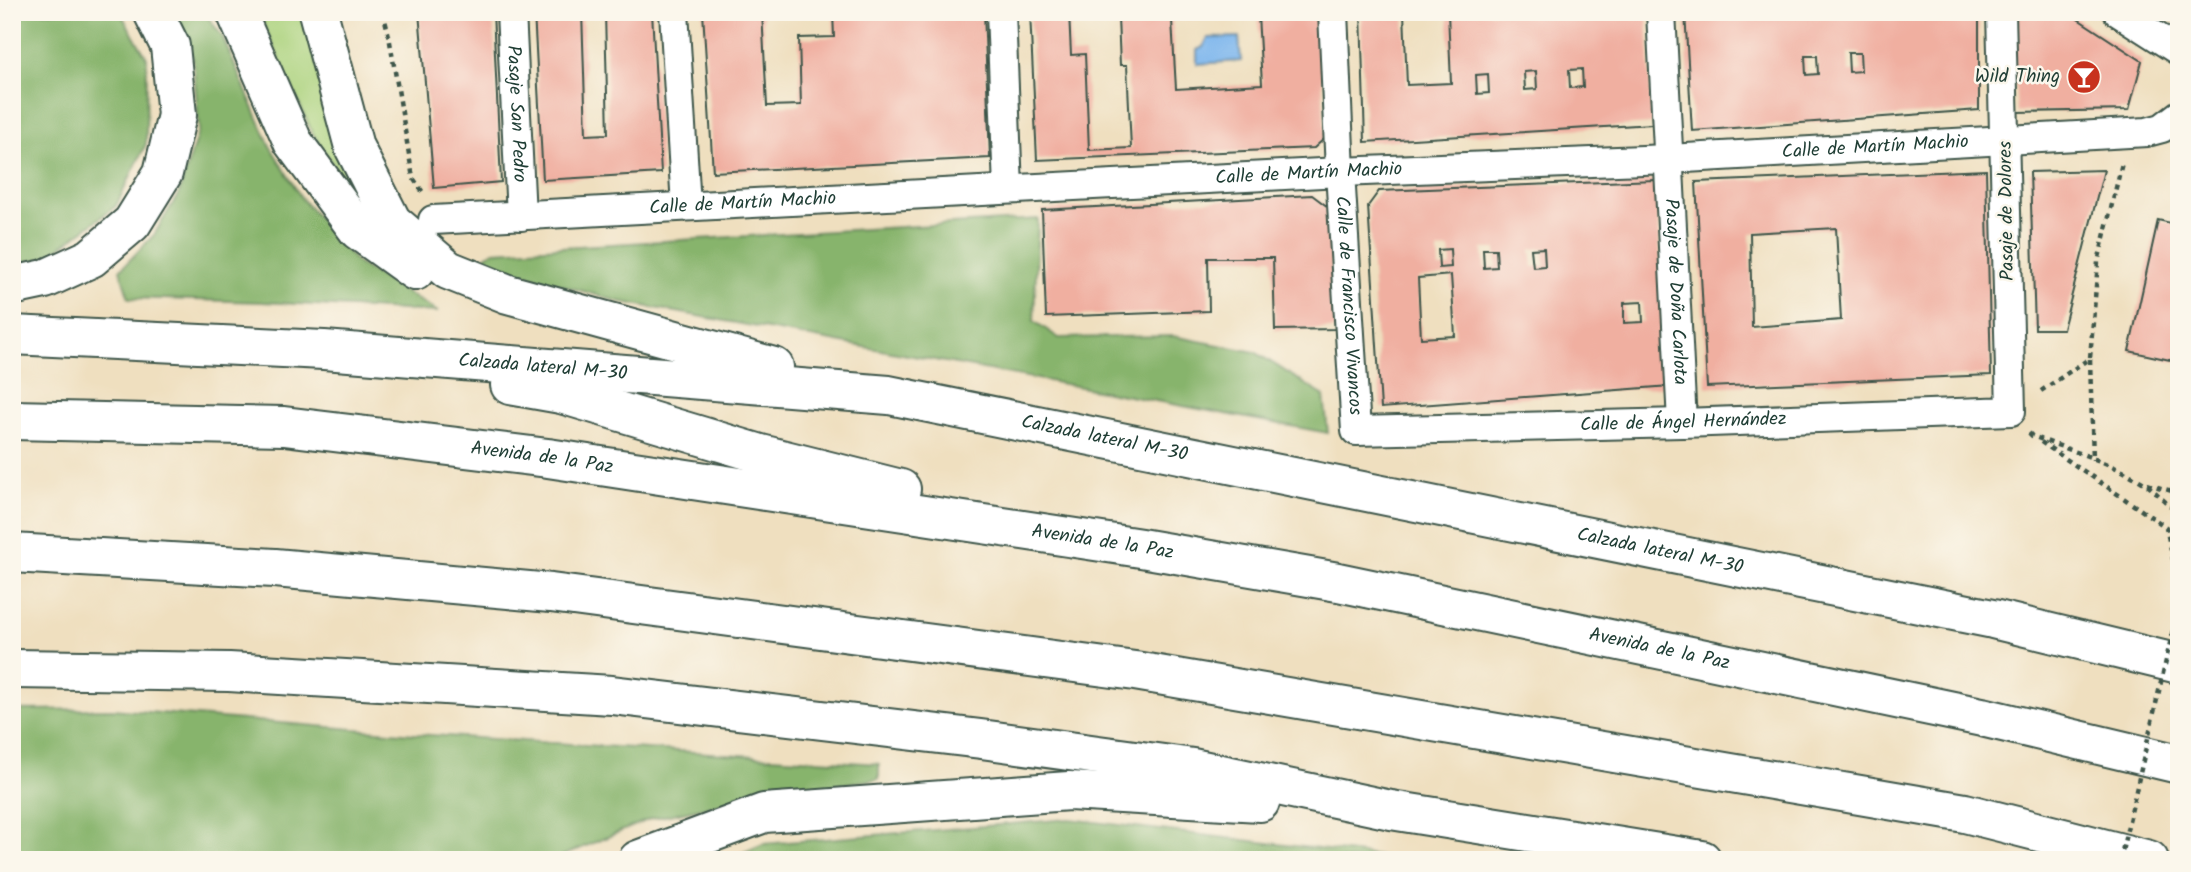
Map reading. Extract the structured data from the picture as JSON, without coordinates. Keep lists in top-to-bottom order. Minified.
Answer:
{"streets":{"highway":["Calzada lateral M-30","Avenida de la Paz"],"street":["Pasaje San Pedro","Calle de Martín Machio","Pasaje de Dolores","Pasaje de Doña Carlota","Calle de Francisco Vivancos","Calle de Ángel Hernández"]},"crossings":[["Pasaje San Pedro","Calle de Martín Machio"],["Calle de Martín Machio","Pasaje de Dolores"],["Calle de Martín Machio","Pasaje de Doña Carlota"],["Calle de Martín Machio","Calle de Francisco Vivancos"],["Pasaje de Dolores","Calle de Ángel Hernández"],["Pasaje de Doña Carlota","Calle de Ángel Hernández"],["Calle de Francisco Vivancos","Calle de Ángel Hernández"]],"places":{"bar":["Wild Thing"]}}
